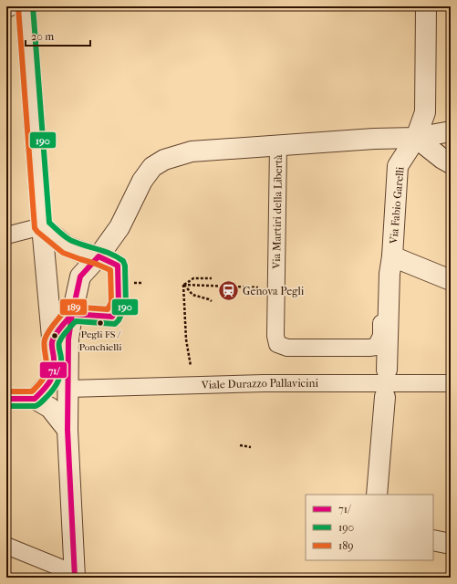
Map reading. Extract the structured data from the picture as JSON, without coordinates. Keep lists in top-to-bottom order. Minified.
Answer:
{"streets":{"street":["Via Fabio Garelli","Via Martiri della Libertà","Viale Durazzo Pallavicini"]},"crossings":[["Via Fabio Garelli","Via Martiri della Libertà"],["Via Martiri della Libertà","Viale Durazzo Pallavicini"]],"places":{"station":["Genova Pegli"],"other":["Pegli FS / Ponchielli"]},"lines":["transit line 190","transit line 189","transit line 71/"],"legend":["71/","190","189"],"scale_bar":"20 m"}
